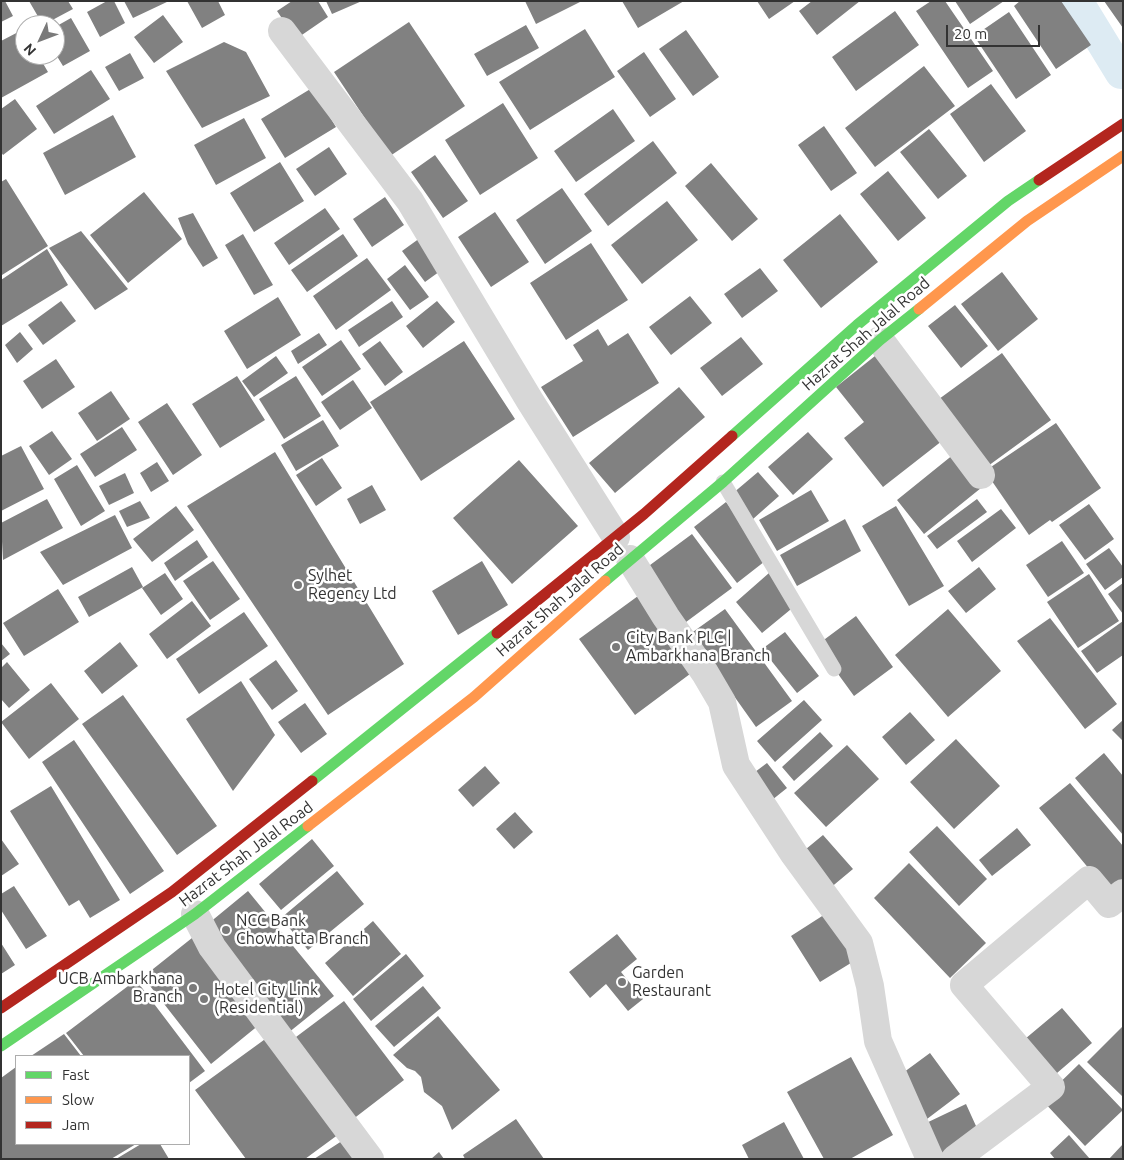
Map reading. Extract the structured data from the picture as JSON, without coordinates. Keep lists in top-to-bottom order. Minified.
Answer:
{"streets":{"main road":["Hazrat Shah Jalal Road"]},"places":["Sylhet Regency Ltd","City Bank PLC | Ambarkhana Branch","NCC Bank Chowhatta Branch","Garden Restaurant","UCB Ambarkhana Branch","Hotel City Link (Residential)"],"legend":["Fast","Slow","Jam"],"scale_bar":"20 m","north":"bottom left"}
